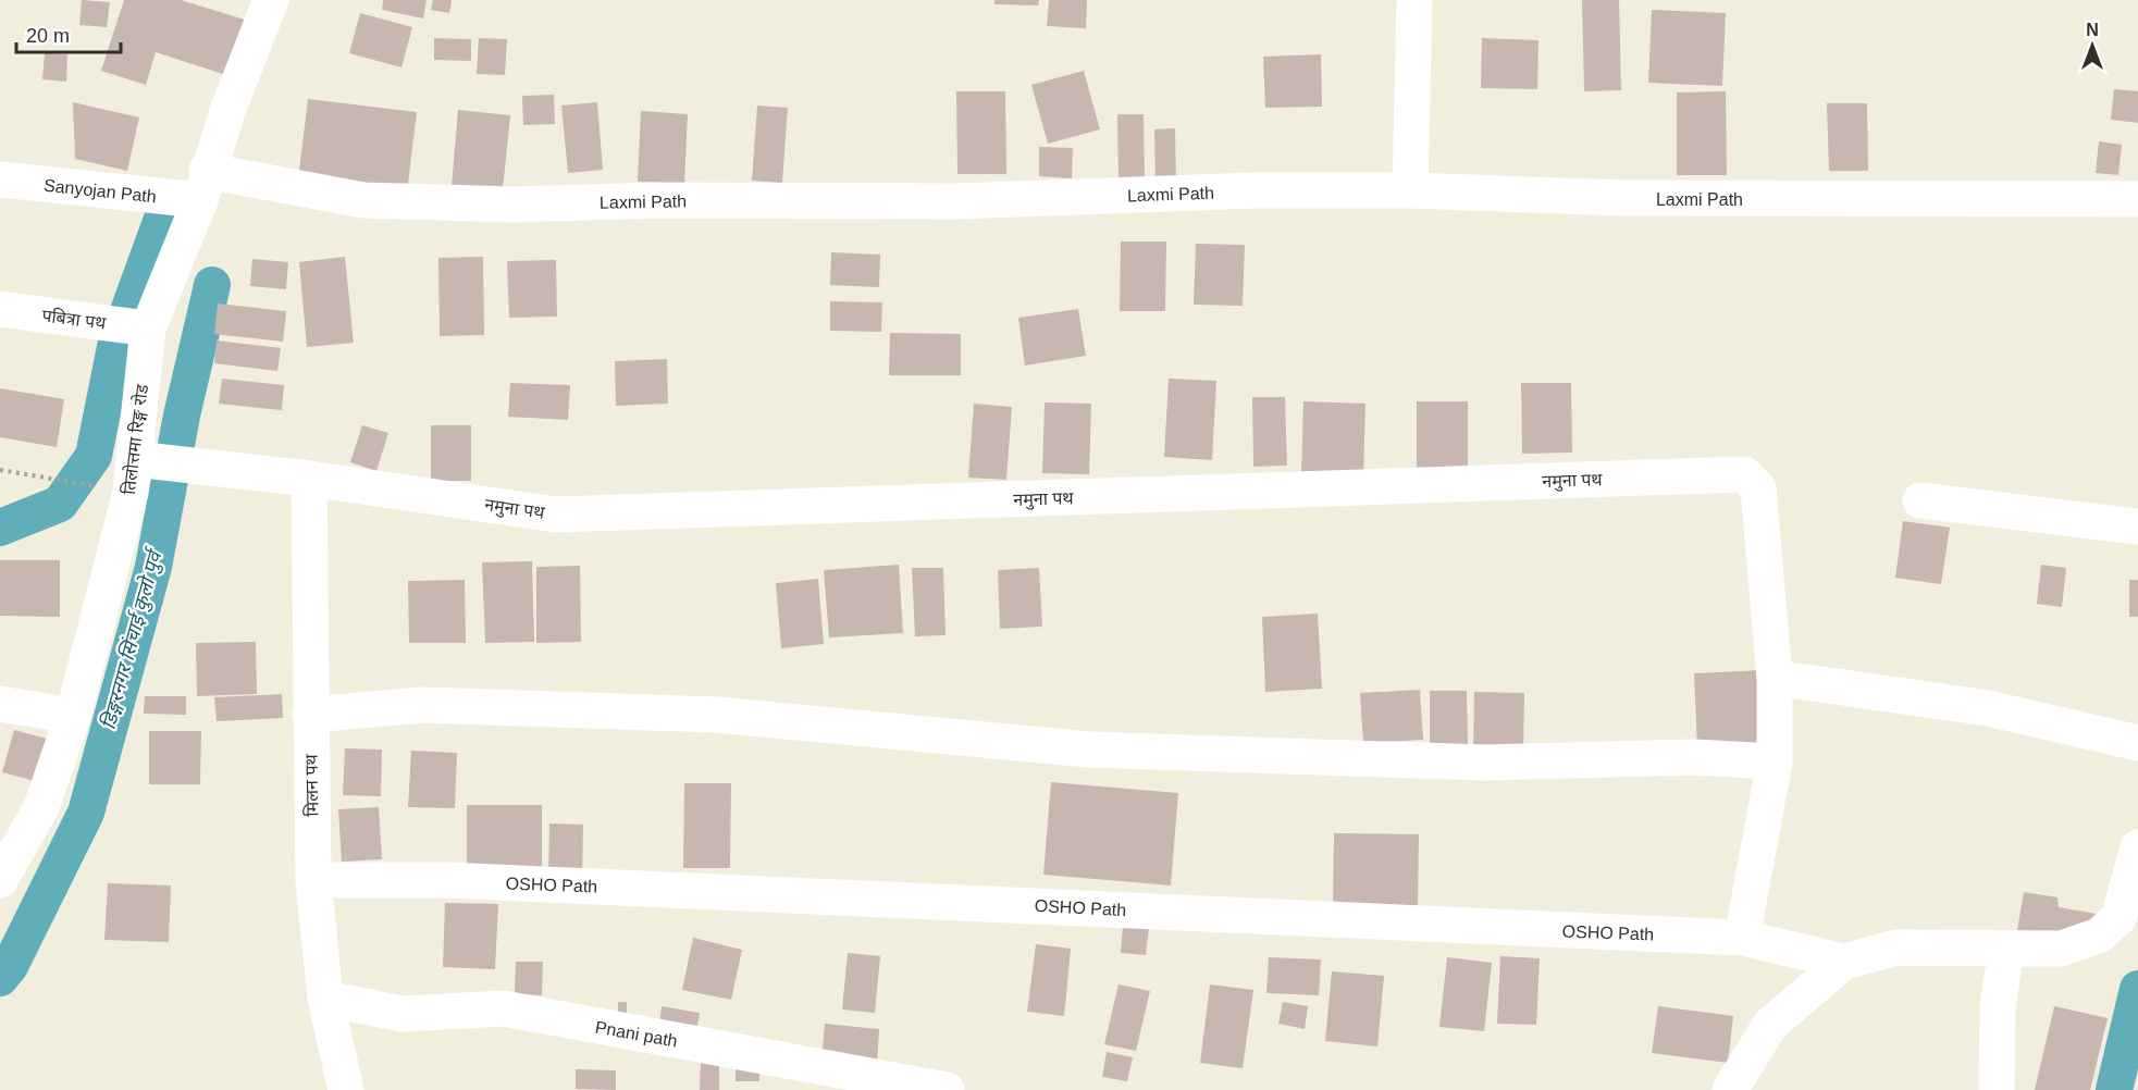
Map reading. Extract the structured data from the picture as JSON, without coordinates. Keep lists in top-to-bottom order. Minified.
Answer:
{"streets":{"street":["Sanyojan Path","Laxmi Path","पबित्रा पथ","तिलोत्तमा रिङ्ग रोड","नमुना पथ","मिलन पथ","OSHO Path","Pnani path"]},"crossings":[["Sanyojan Path","Laxmi Path"],["Sanyojan Path","तिलोत्तमा रिङ्ग रोड"],["Laxmi Path","तिलोत्तमा रिङ्ग रोड"],["पबित्रा पथ","तिलोत्तमा रिङ्ग रोड"],["तिलोत्तमा रिङ्ग रोड","नमुना पथ"],["नमुना पथ","मिलन पथ"],["नमुना पथ","OSHO Path"],["मिलन पथ","OSHO Path"],["मिलन पथ","Pnani path"]],"water":["डिङ्गरनगर सिंचाई कुलो पुर्व"],"scale_bar":"20 m","north":"top"}
